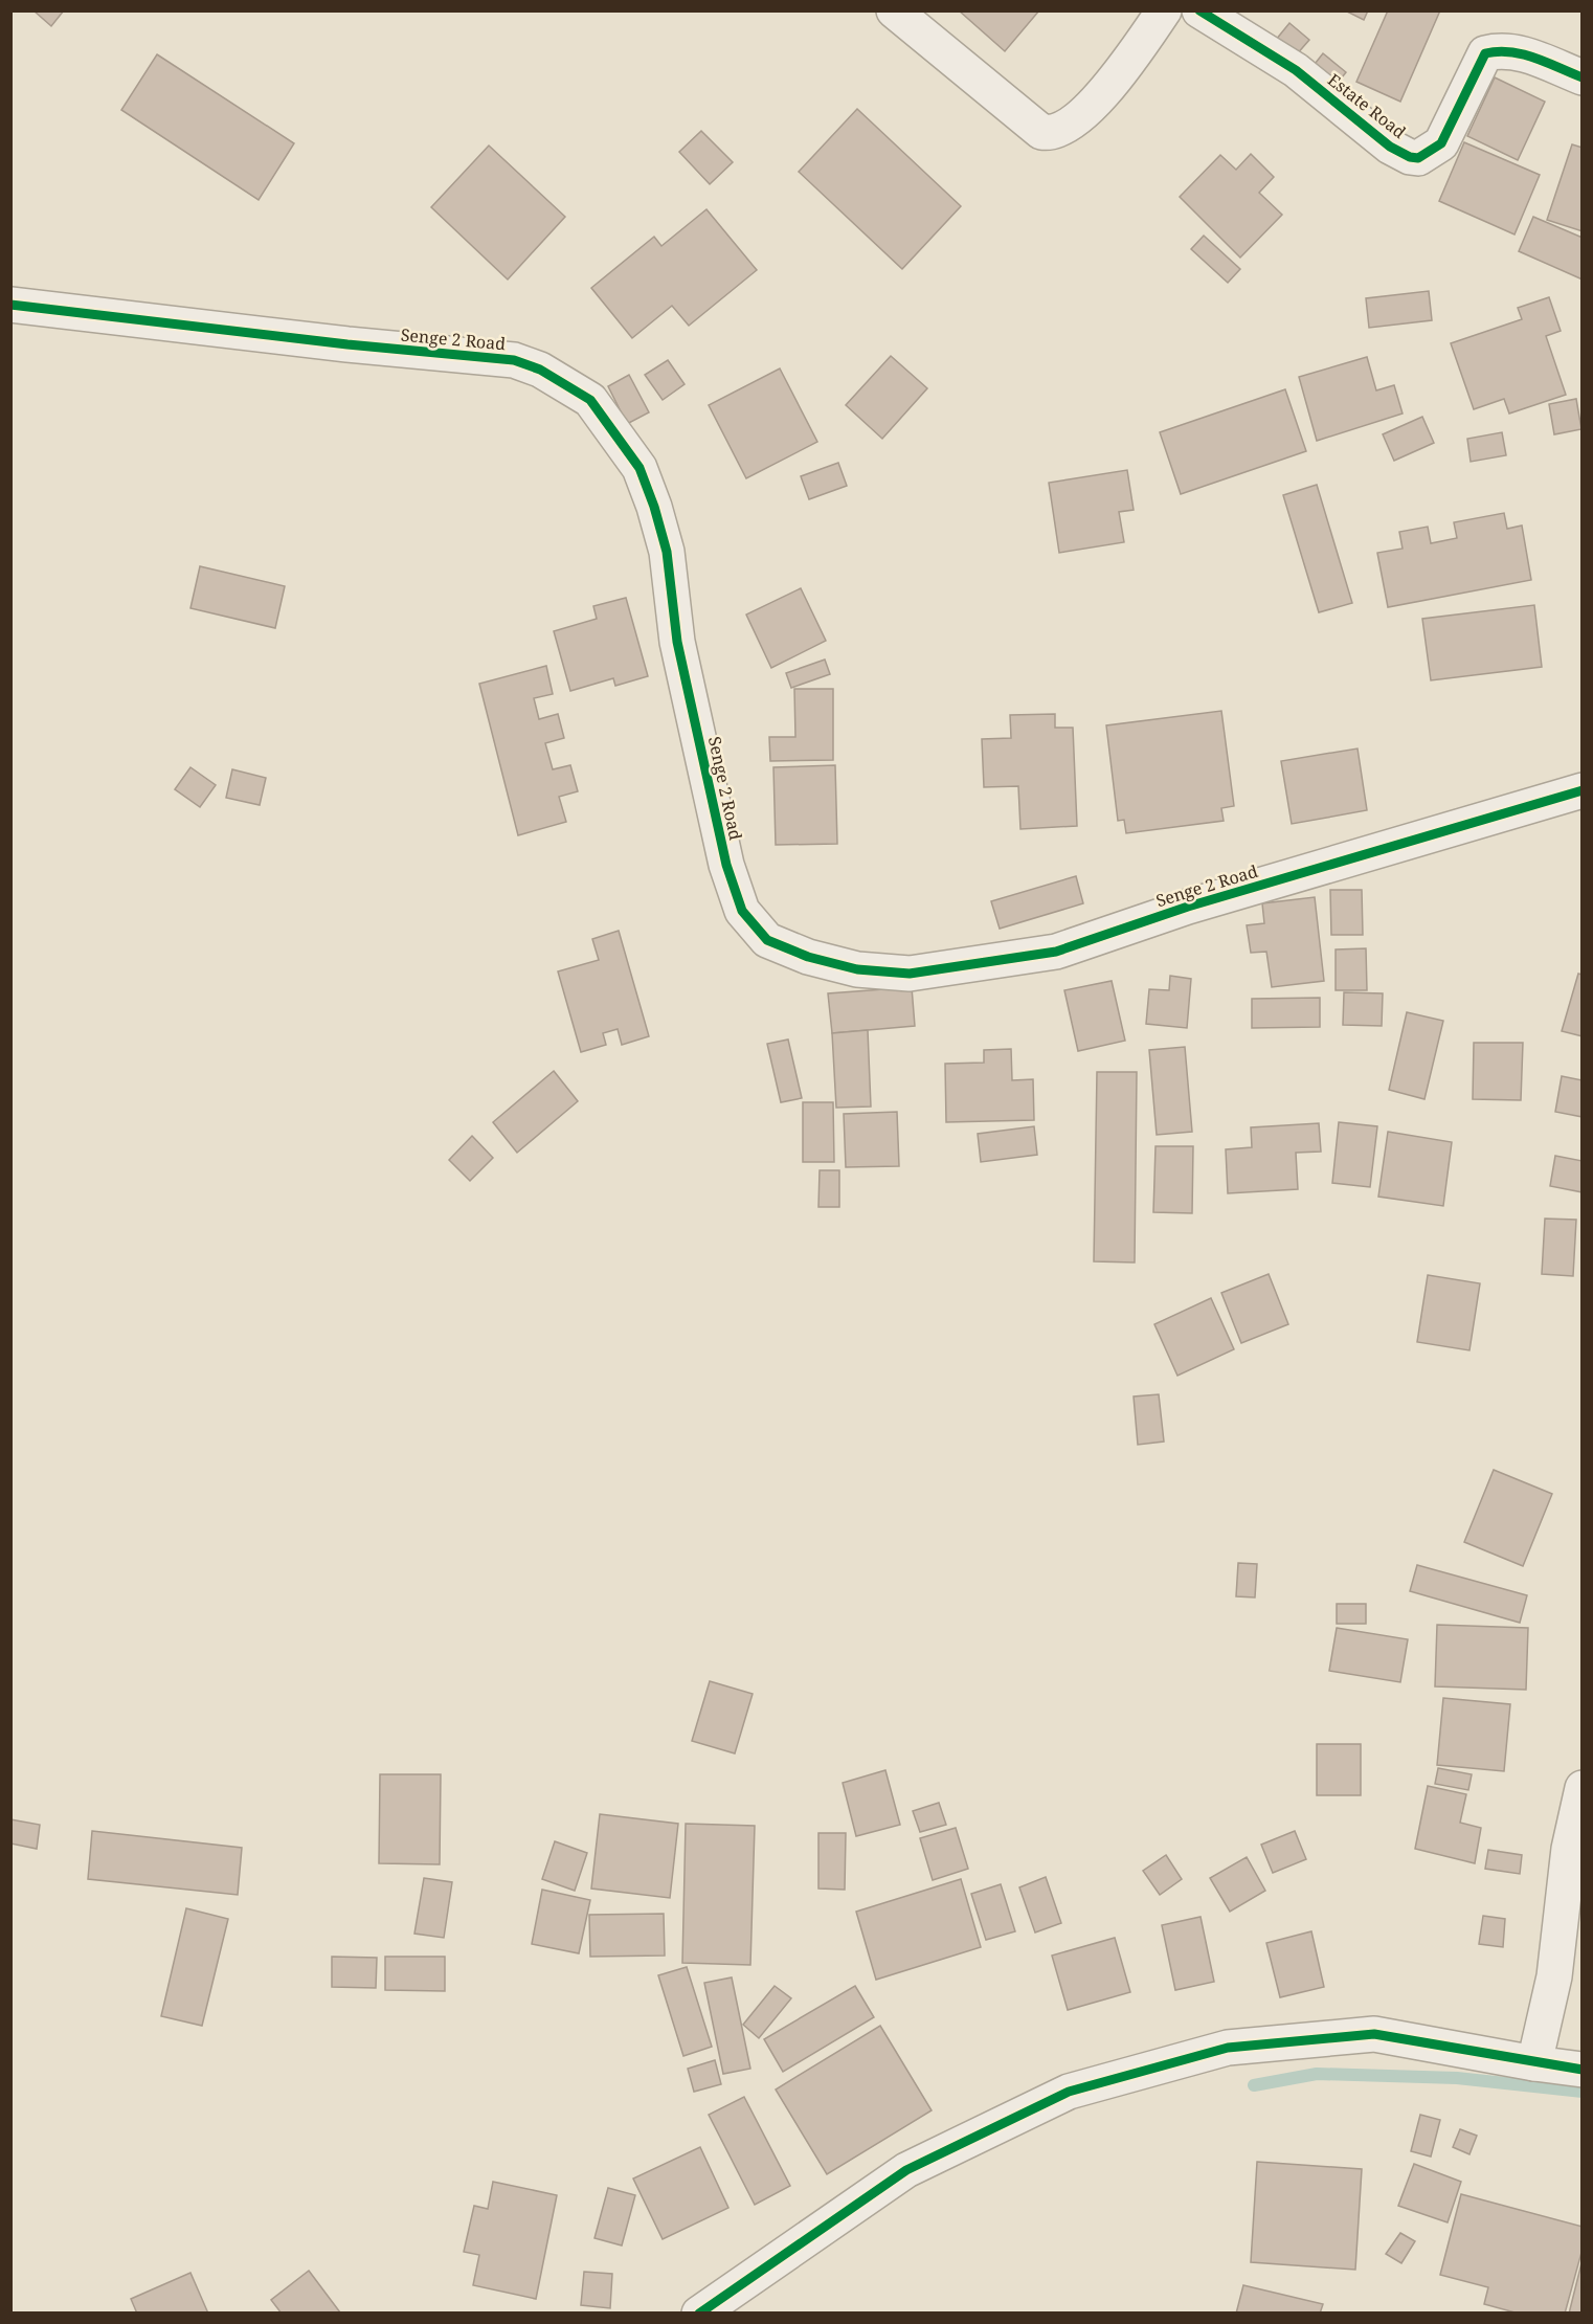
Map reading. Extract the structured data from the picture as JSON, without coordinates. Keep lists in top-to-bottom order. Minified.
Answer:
{"streets":{"street":["Estate Road","Senge 2 Road"]}}
